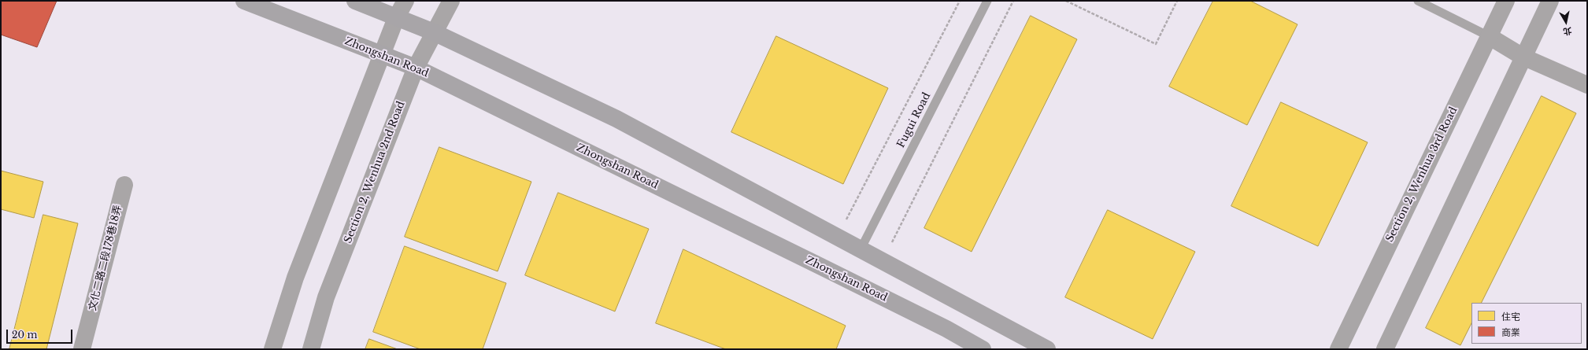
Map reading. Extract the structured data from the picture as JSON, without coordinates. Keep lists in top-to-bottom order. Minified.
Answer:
{"streets":{"main road":["Zhongshan Road"],"street":["Section 2, Wenhua 2nd Road","Section 2, Wenhua 3rd Road","文化二路二段178巷18弄"],"lane":["Fugui Road"]},"crossings":[["Zhongshan Road","Section 2, Wenhua 2nd Road"]],"legend":["住宅","商業"],"scale_bar":"20 m","north":"bottom"}
